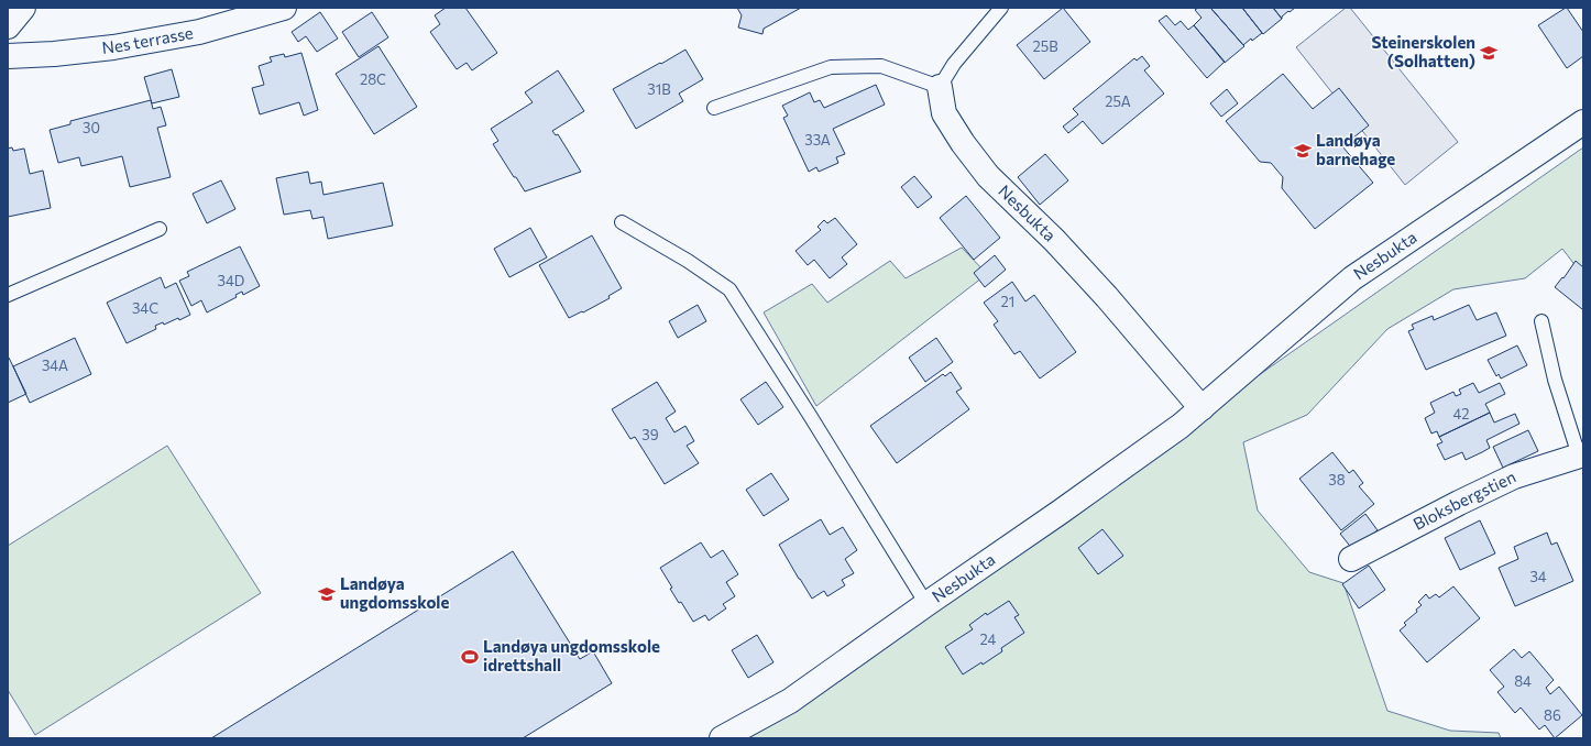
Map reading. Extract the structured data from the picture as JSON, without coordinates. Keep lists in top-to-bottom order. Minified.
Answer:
{"streets":{"street":["Nes terrasse","Nesbukta","Bloksbergstien"]},"places":{"school or university":["Steinerskolen (Solhatten)","Landøya barnehage","Landøya ungdomsskole"],"sports":["Landøya ungdomsskole idrettshall"]},"house_numbers":["25B","28C","31B","25A","30","33A","34D","21","34C","34A","42","39","38","34","24","84","86"]}
